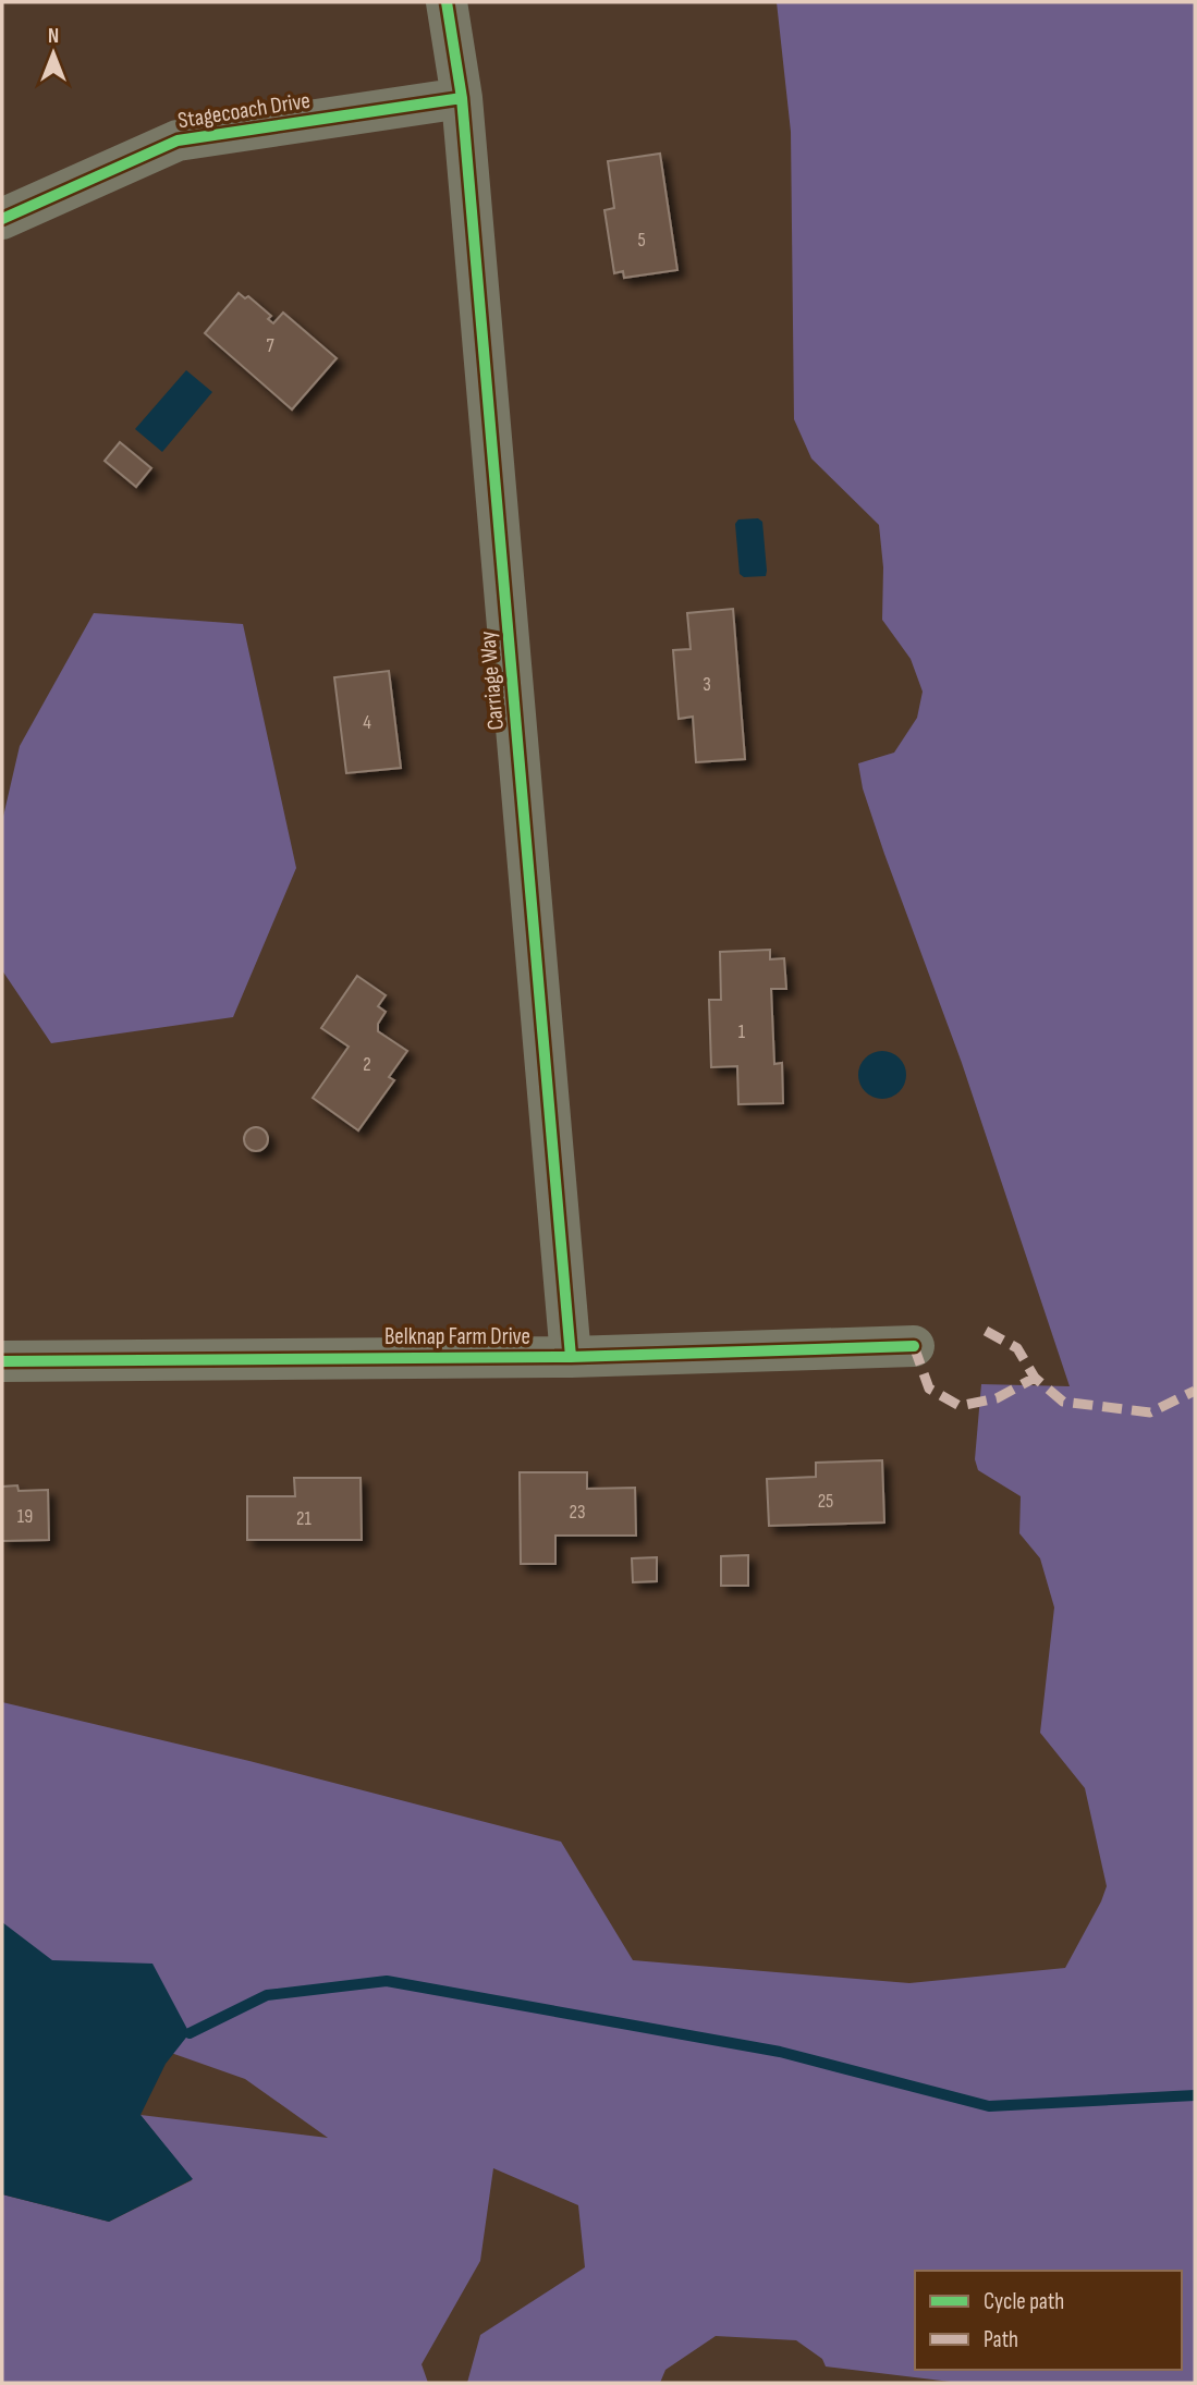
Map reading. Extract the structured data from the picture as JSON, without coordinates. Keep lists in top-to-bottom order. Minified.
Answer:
{"streets":{"street":["Stagecoach Drive","Carriage Way","Belknap Farm Drive"]},"crossings":[["Stagecoach Drive","Carriage Way"],["Carriage Way","Belknap Farm Drive"]],"house_numbers":["5","7","3","4","1","2","25","23","19","21"],"legend":["Cycle path","Path"],"north":"top"}
